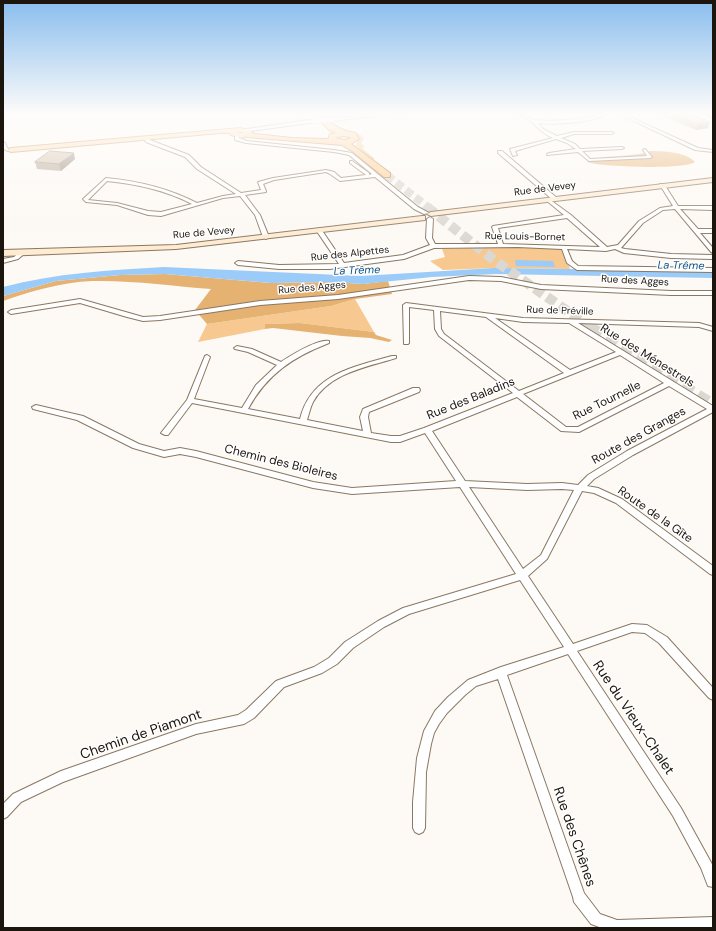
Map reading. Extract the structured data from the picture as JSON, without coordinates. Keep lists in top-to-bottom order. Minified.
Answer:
{"streets":{"main road":["Rue de Vevey"],"street":["Rue Louis-Bornet","Rue des Alpettes","Rue des Agges","Rue de Préville","Rue des Ménestrels","Rue des Baladins","Rue Tournelle","Route des Granges","Chemin des Bioleires","Route de la Gîte","Rue du Vieux-Chalet","Chemin de Piamont","Rue des Chênes"]},"crossings":[["Rue Louis-Bornet","Rue des Alpettes"],["Rue de Préville","Rue des Ménestrels"],["Rue de Préville","Rue Tournelle"],["Rue des Ménestrels","Rue des Baladins"],["Rue des Ménestrels","Rue Tournelle"],["Rue des Ménestrels","Route des Granges"],["Rue des Baladins","Rue Tournelle"],["Rue des Baladins","Chemin des Bioleires"],["Rue des Baladins","Rue du Vieux-Chalet"],["Rue des Baladins","Chemin de Piamont"],["Route des Granges","Chemin des Bioleires"],["Route des Granges","Route de la Gîte"],["Chemin des Bioleires","Route de la Gîte"],["Rue du Vieux-Chalet","Chemin de Piamont"]],"water":["La Trême"]}
